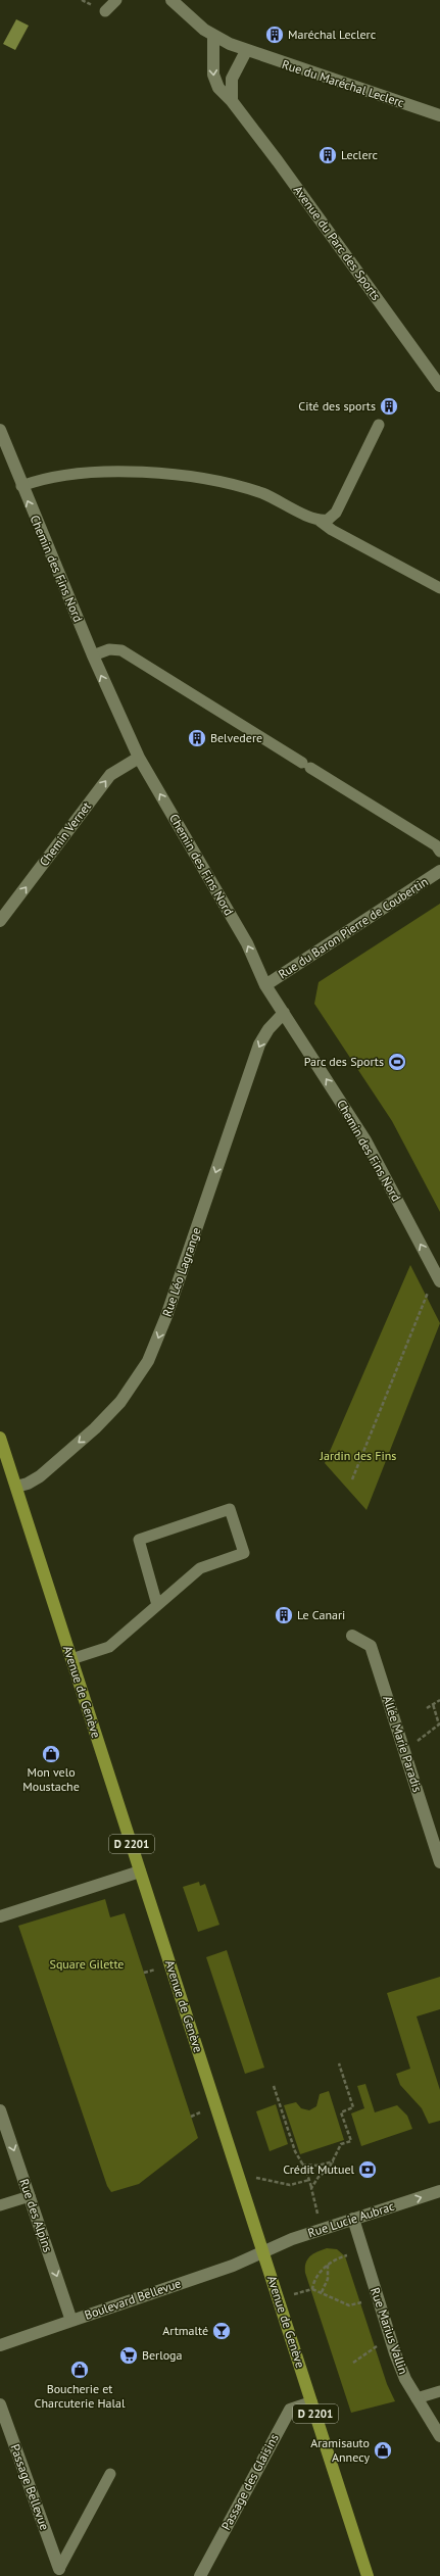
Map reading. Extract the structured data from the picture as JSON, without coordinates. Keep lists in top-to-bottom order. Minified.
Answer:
{"streets":{"main road":["Avenue de Genève","D 2201"],"street":["Rue du Maréchal Leclerc","Avenue du Parc des Sports","Chemin des Fins Nord","Chemin Vernet","Rue du Baron Pierre de Coubertin","Rue Léo Lagrange","Allée Marie Paradis","Rue des Alpins","Rue Lucie Aubrac","Boulevard Bellevue","Rue Marius Vallin","Passage des Glaisins","Passage Bellevue"]},"crossings":[["Chemin des Fins Nord","Chemin Vernet"],["Chemin des Fins Nord","Rue du Baron Pierre de Coubertin"],["Chemin des Fins Nord","Rue Léo Lagrange"],["Rue Léo Lagrange","Avenue de Genève"],["Avenue de Genève","Rue Lucie Aubrac"],["Avenue de Genève","Boulevard Bellevue"],["Avenue de Genève","Passage des Glaisins"],["Rue des Alpins","Boulevard Bellevue"],["Rue Lucie Aubrac","Boulevard Bellevue"],["Rue Lucie Aubrac","Rue Marius Vallin"]],"one_way":["Chemin des Fins Nord","Chemin Vernet","Rue Léo Lagrange","Rue des Alpins","Rue Lucie Aubrac"],"parks":["Jardin des Fins","Square Gilette"],"places":{"building":["Maréchal Leclerc","Leclerc","Cité des sports","Belvedere","Le Canari"],"sports":["Parc des Sports"],"shop":["Mon velo Moustache","Boucherie et Charcuterie Halal","Aramisauto Annecy"],"bank":["Crédit Mutuel"],"bar":["Artmalté"],"supermarket":["Berloga"]}}
